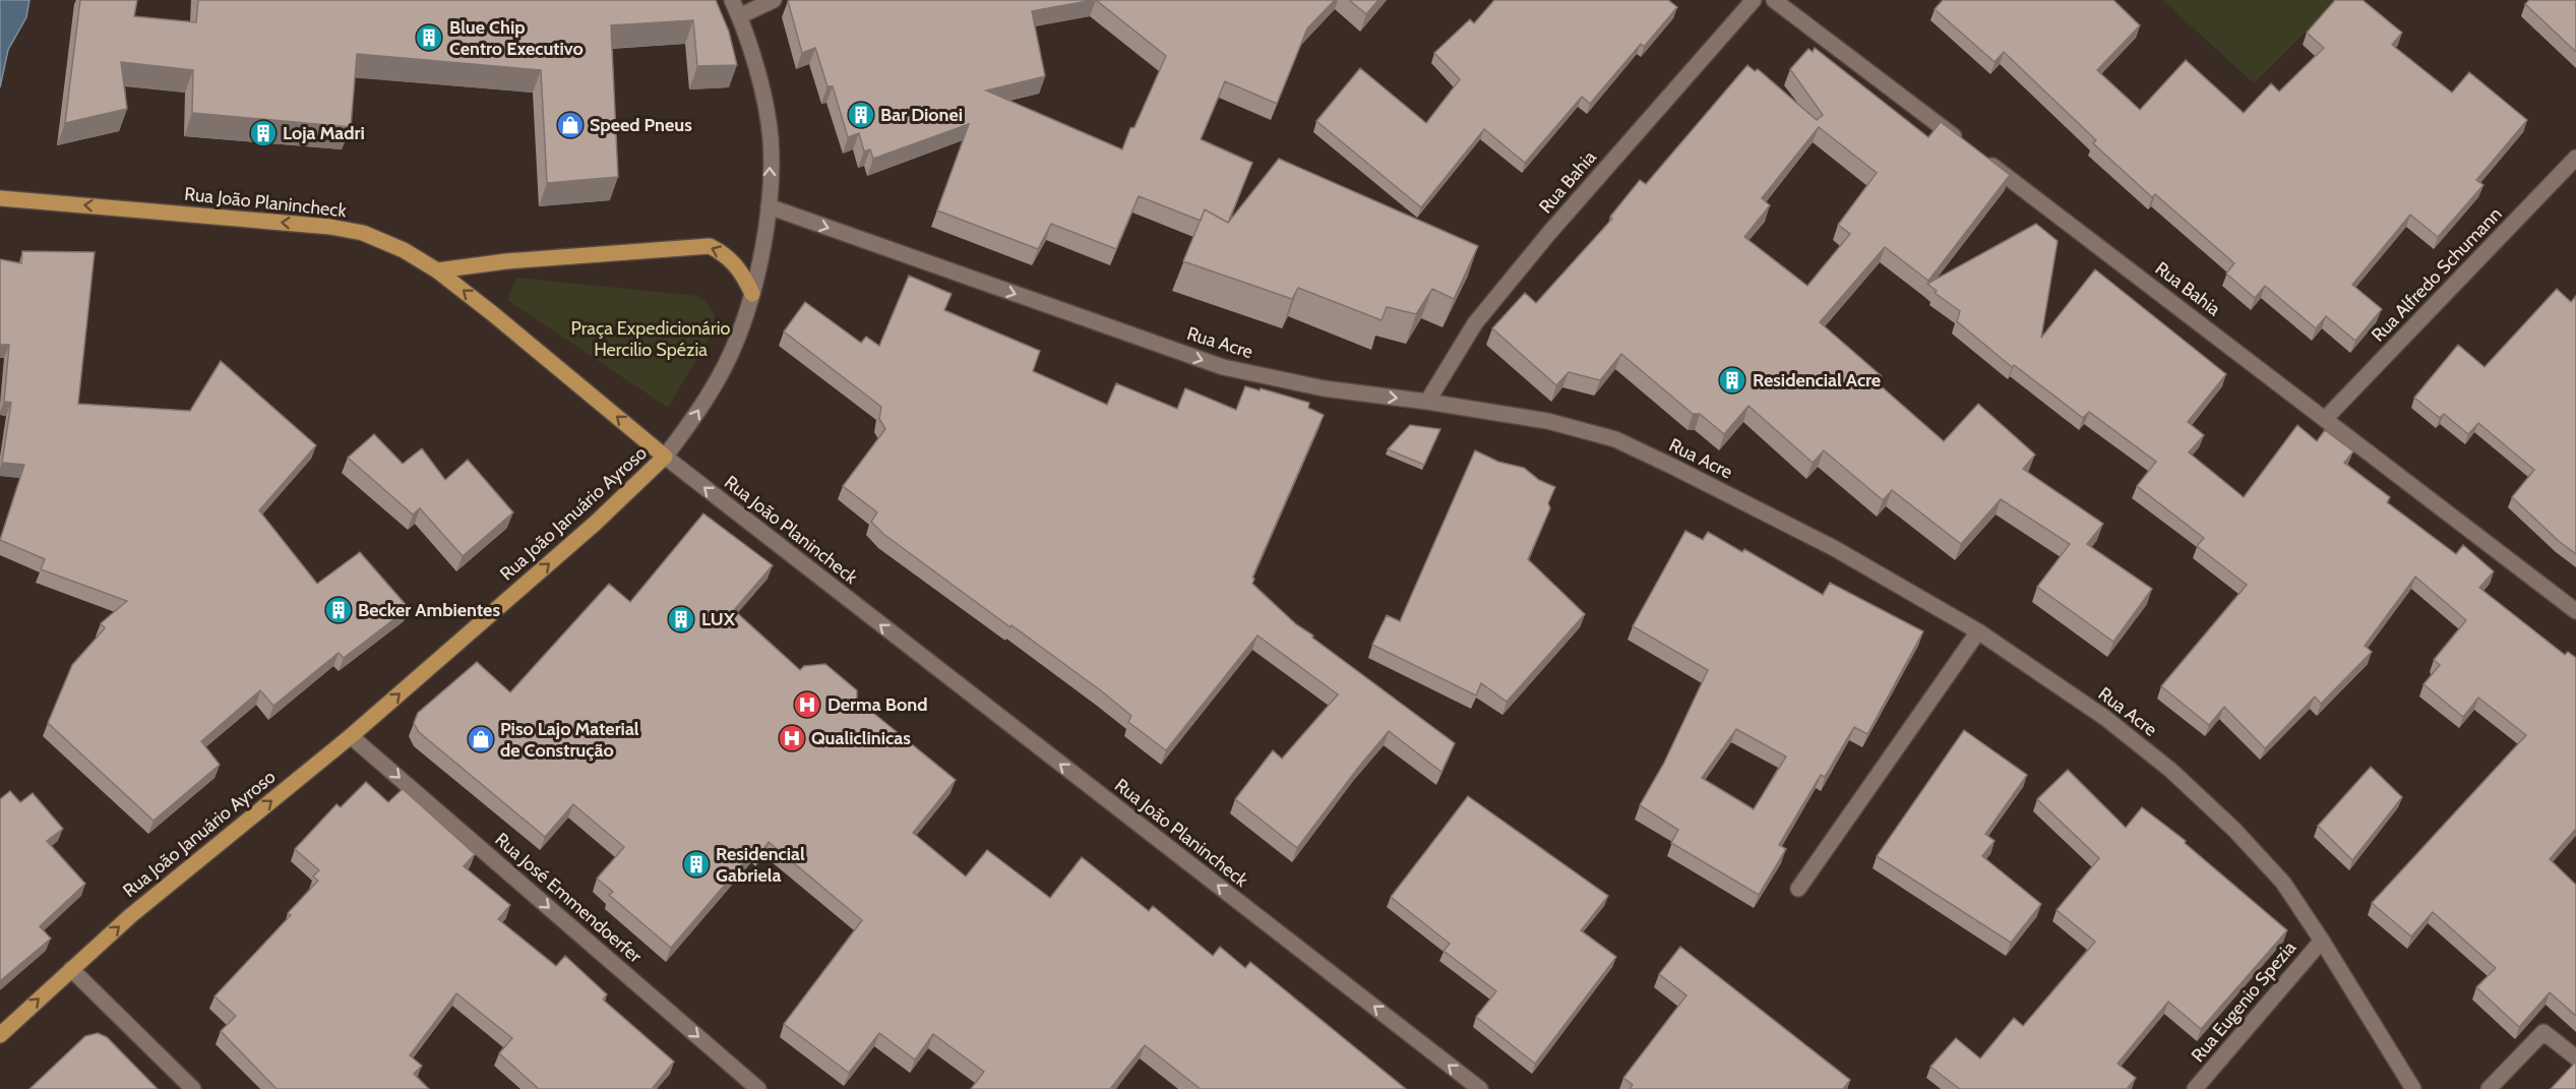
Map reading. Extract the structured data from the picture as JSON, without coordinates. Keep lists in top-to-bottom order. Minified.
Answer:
{"streets":{"main road":["Rua João Planincheck","Rua João Januário Ayroso"],"street":["Rua Bahia","Rua Alfredo Schumann","Rua Acre","Rua José Emmendoerfer","Rua Eugenio Spezia"]},"crossings":[["Rua Bahia","Rua Alfredo Schumann"],["Rua Bahia","Rua Acre"],["Rua João Planincheck","Rua João Januário Ayroso"],["Rua Acre","Rua João Januário Ayroso"],["Rua Acre","Rua Eugenio Spezia"],["Rua João Januário Ayroso","Rua José Emmendoerfer"]],"one_way":["Rua João Planincheck","Rua Acre","Rua João Januário Ayroso","Rua José Emmendoerfer"],"parks":["Praça Expedicionário Hercilio Spézia"],"places":{"building":["Blue Chip Centro Executivo","Bar Dionei","Loja Madri","Residencial Acre","Becker Ambientes","LUX","Residencial Gabriela"],"shop":["Speed Pneus","Piso Lajo Material de Construção"],"hospital":["Derma Bond","Qualiclinicas"]}}
